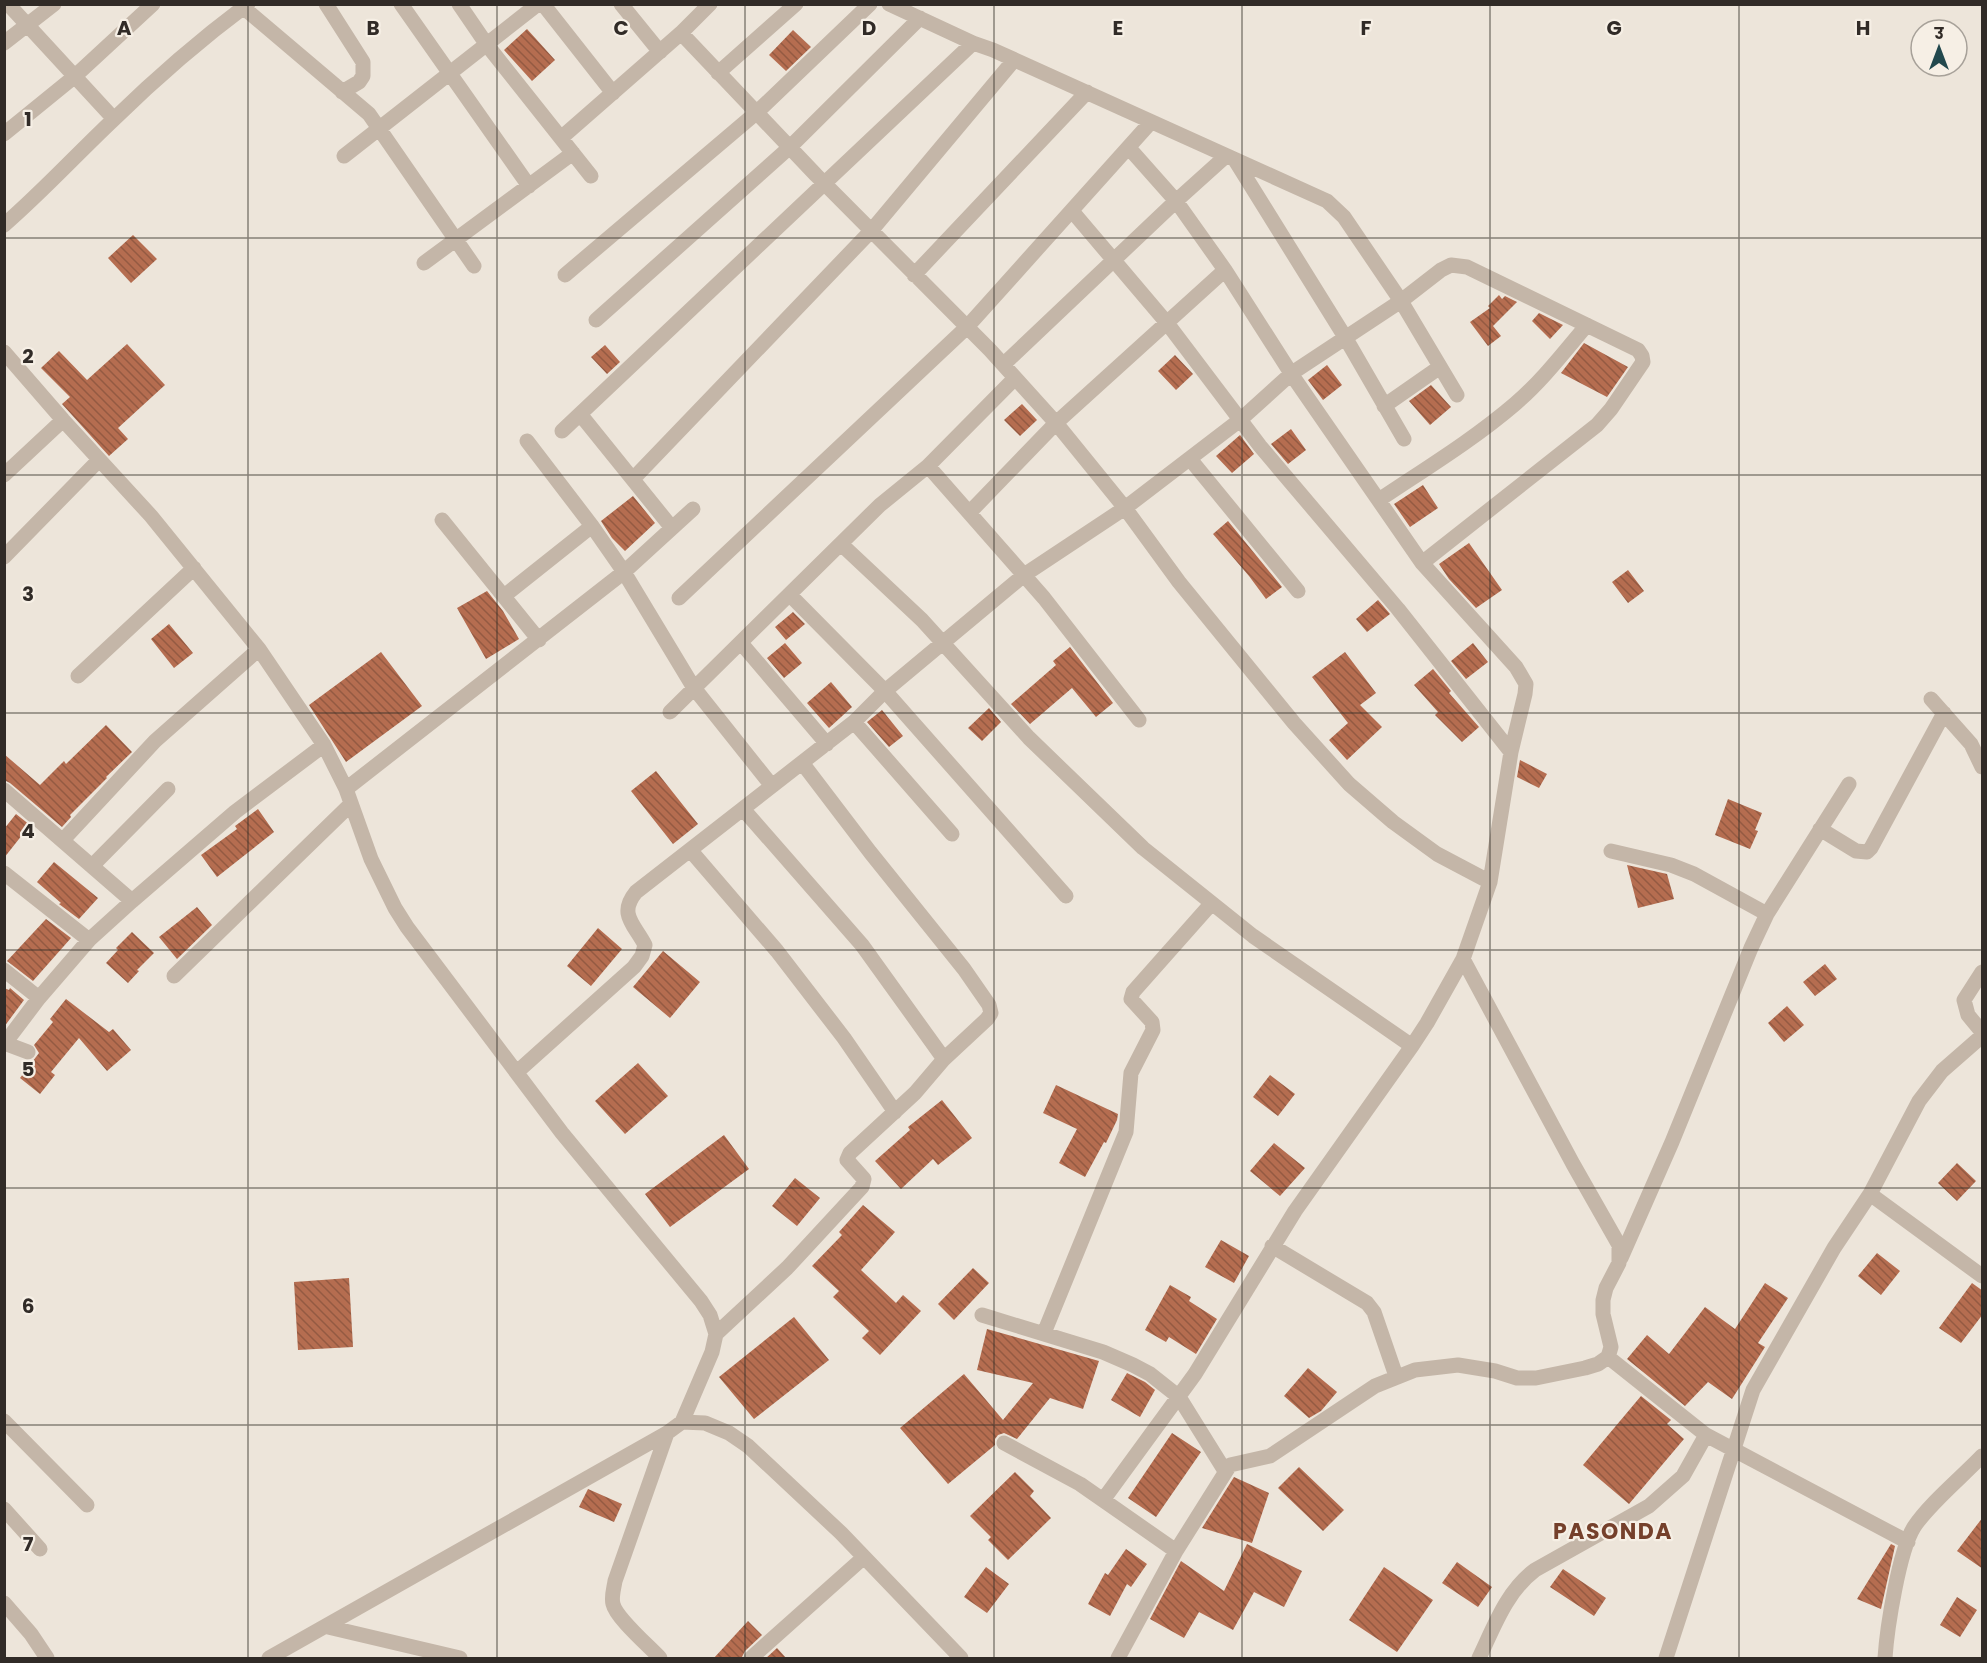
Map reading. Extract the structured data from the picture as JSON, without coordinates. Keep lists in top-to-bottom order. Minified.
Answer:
{"districts":["PASONDA"],"north":"top","grid":{"columns":["A","B","C","D","E","F","G","H"],"rows":["1","2","3","4","5","6","7"]}}
